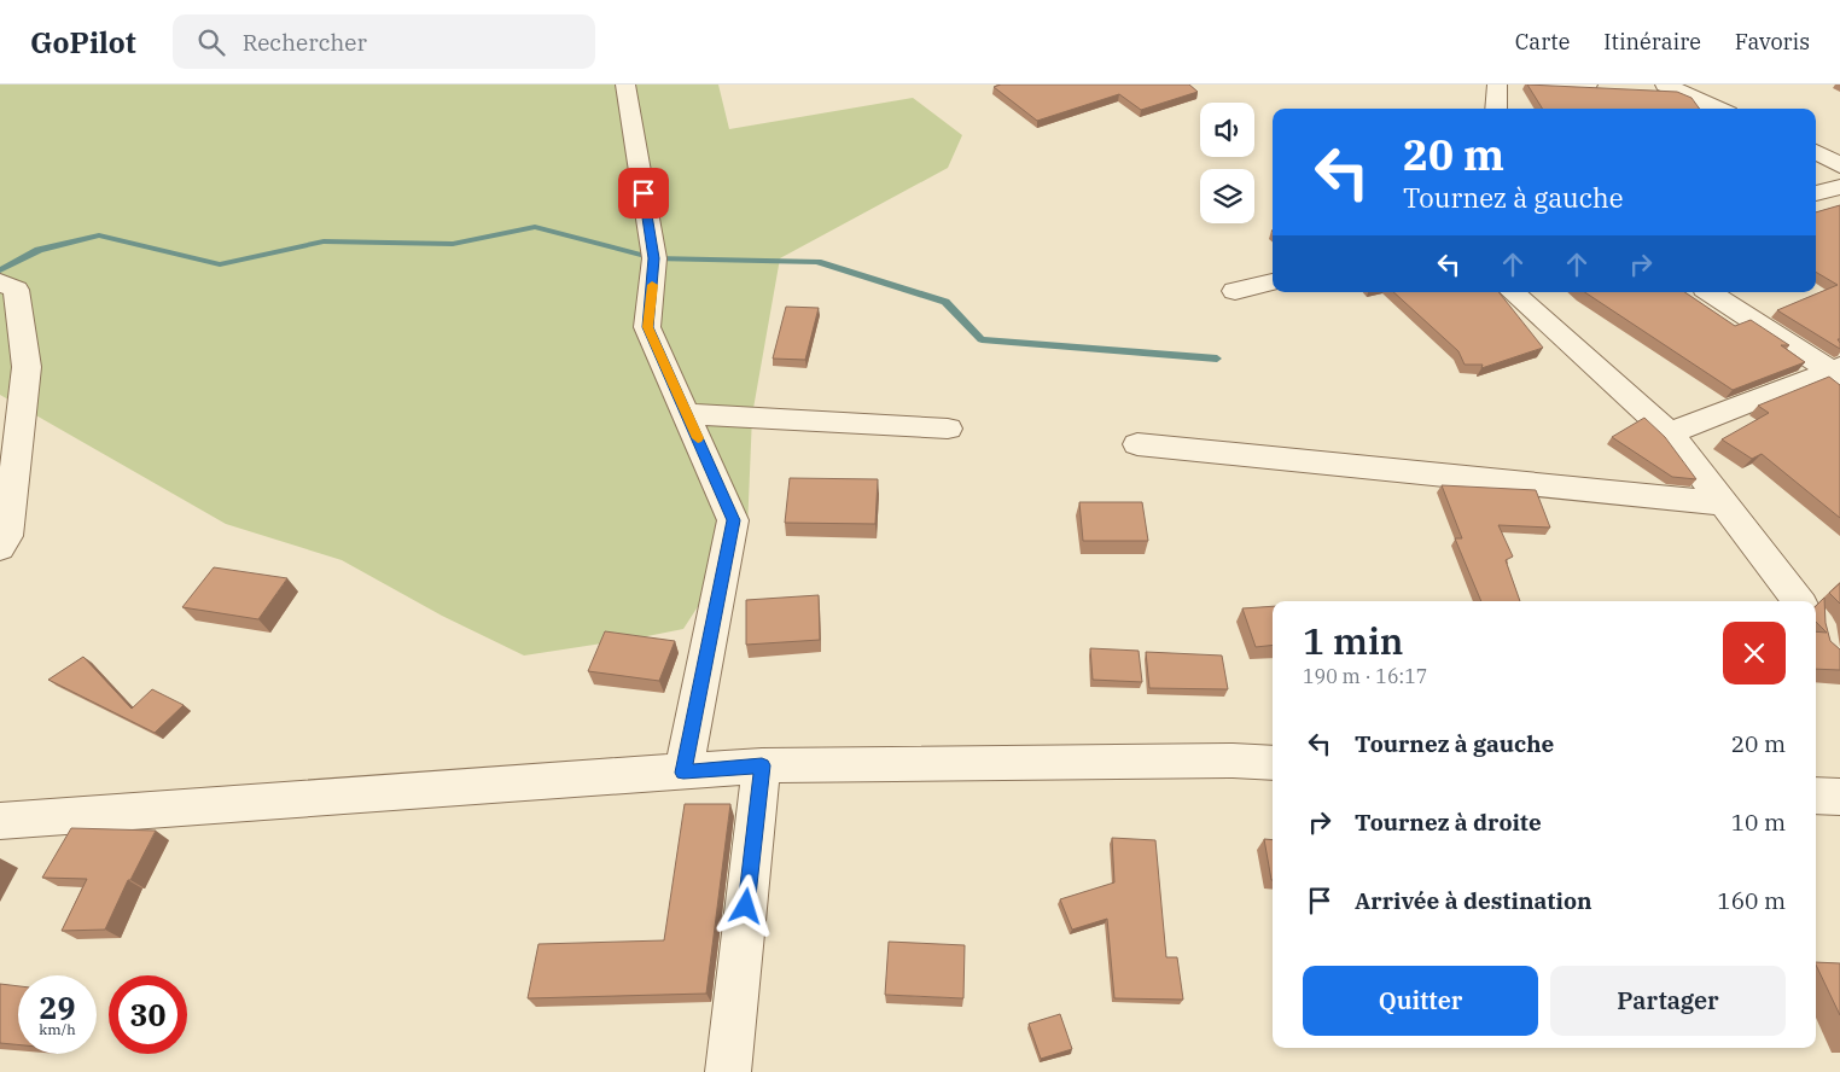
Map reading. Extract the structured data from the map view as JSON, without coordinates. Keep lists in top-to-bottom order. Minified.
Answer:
{"page":{"header":"GoPilot","search":"Rechercher","nav":["Carte","Itinéraire","Favoris"],"turn":["20 m","Tournez à gauche"],"heading":["1 min","190 m · 16:17"],"list":[{"name":"Tournez à gauche","value":"20 m"},{"name":"Tournez à droite","value":"10 m"},{"name":"Arrivée à destination","value":"160 m"}],"buttons":["Quitter","Partager"],"speed":"29 km/h","limit":"30"}}
